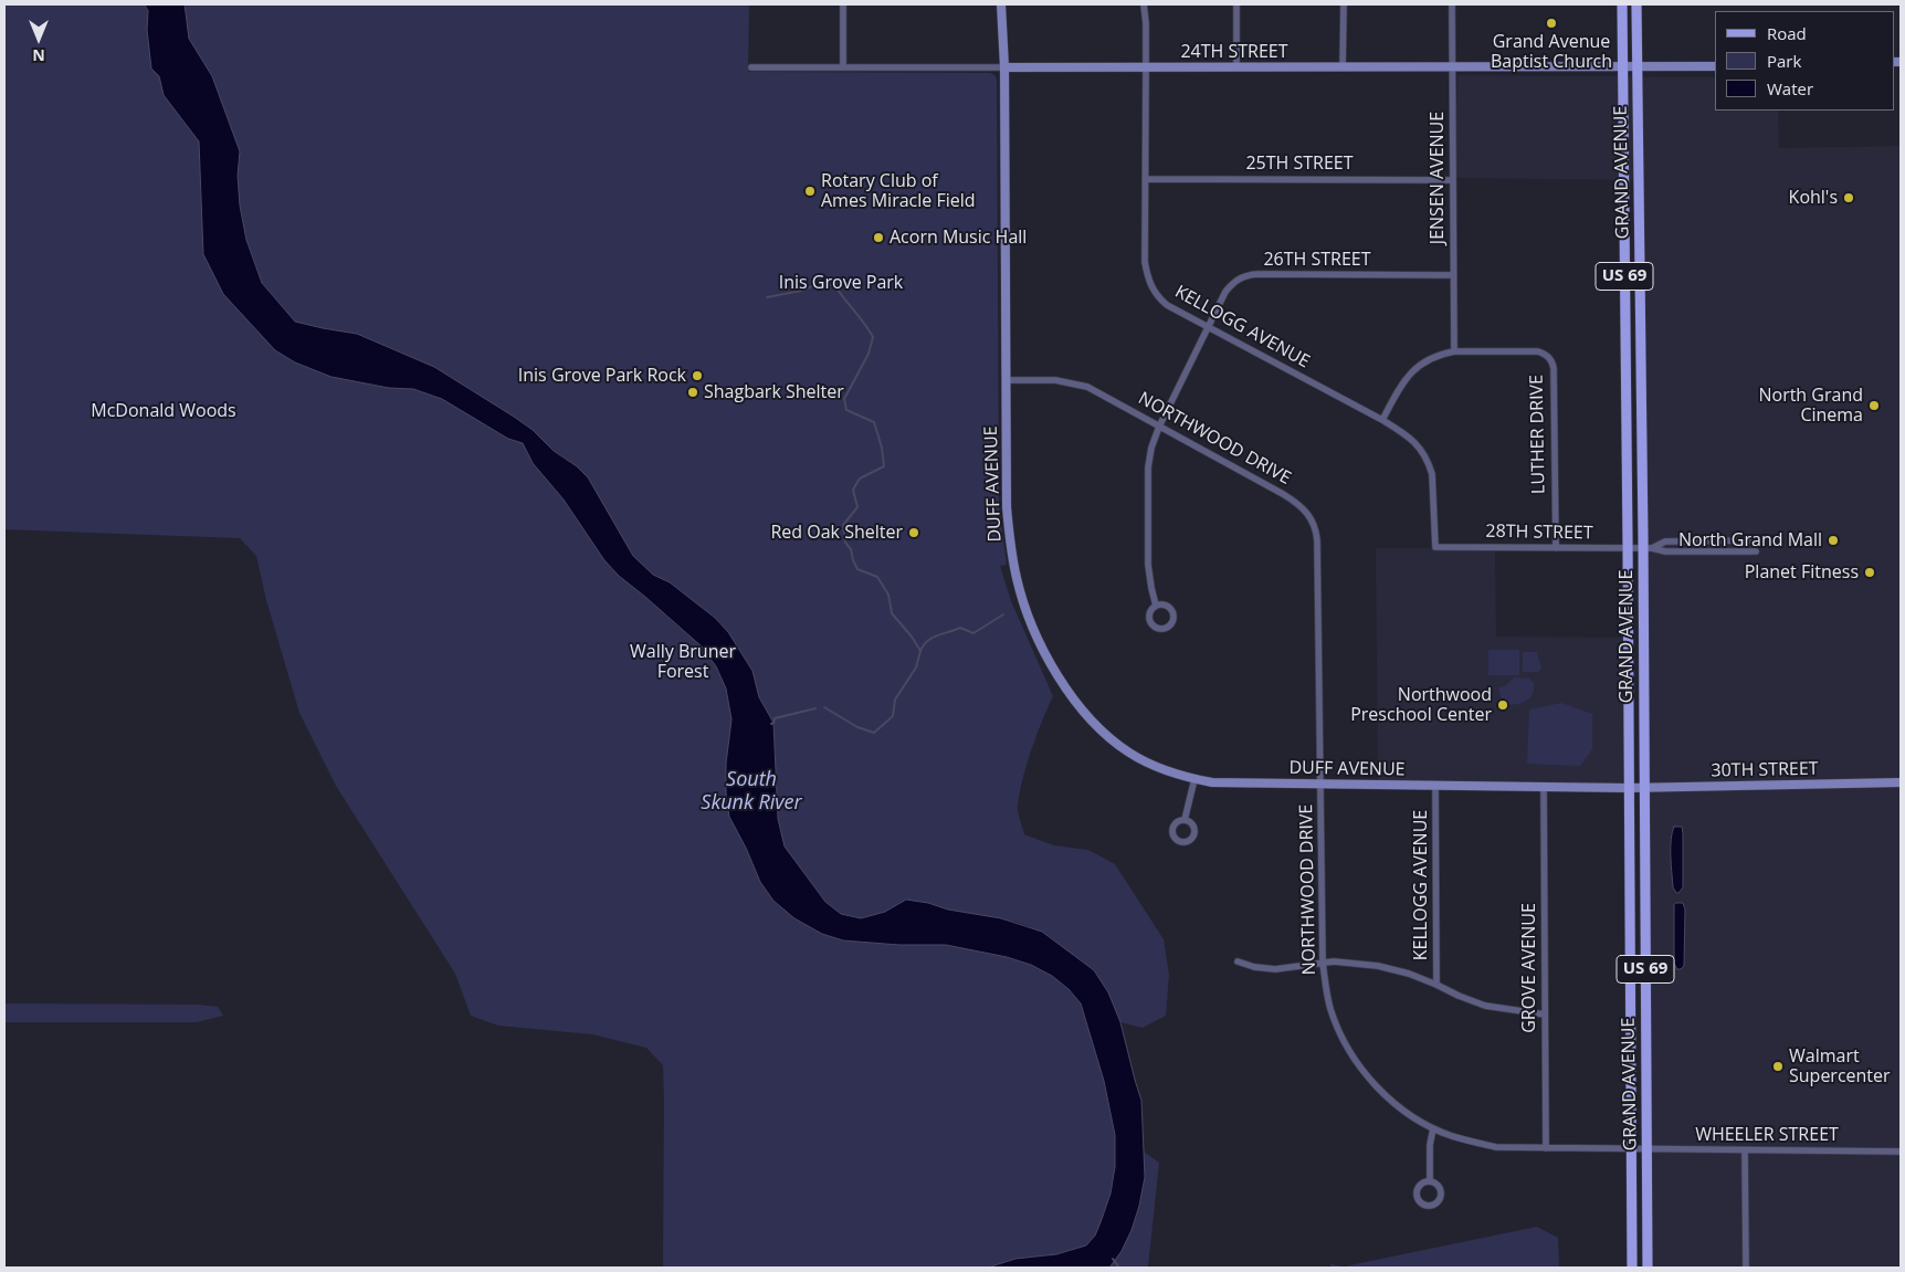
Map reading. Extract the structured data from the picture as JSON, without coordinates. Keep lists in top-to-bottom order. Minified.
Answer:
{"streets":{"main road":["24TH STREET","GRAND AVENUE","US 69","DUFF AVENUE","30TH STREET"],"street":["25TH STREET","JENSEN AVENUE","26TH STREET","KELLOGG AVENUE","LUTHER DRIVE","NORTHWOOD DRIVE","28TH STREET","GROVE AVENUE","WHEELER STREET"]},"crossings":[["24TH STREET","GRAND AVENUE"],["24TH STREET","JENSEN AVENUE"],["24TH STREET","KELLOGG AVENUE"],["24TH STREET","DUFF AVENUE"],["25TH STREET","JENSEN AVENUE"],["25TH STREET","KELLOGG AVENUE"],["GRAND AVENUE","NORTHWOOD DRIVE"],["GRAND AVENUE","DUFF AVENUE"],["GRAND AVENUE","28TH STREET"],["GRAND AVENUE","30TH STREET"],["GRAND AVENUE","WHEELER STREET"],["JENSEN AVENUE","26TH STREET"],["JENSEN AVENUE","LUTHER DRIVE"],["26TH STREET","KELLOGG AVENUE"],["26TH STREET","NORTHWOOD DRIVE"],["KELLOGG AVENUE","LUTHER DRIVE"],["KELLOGG AVENUE","DUFF AVENUE"],["KELLOGG AVENUE","28TH STREET"],["LUTHER DRIVE","28TH STREET"],["NORTHWOOD DRIVE","DUFF AVENUE"],["NORTHWOOD DRIVE","GROVE AVENUE"],["NORTHWOOD DRIVE","WHEELER STREET"],["DUFF AVENUE","30TH STREET"],["DUFF AVENUE","GROVE AVENUE"]],"water":["South Skunk River"],"parks":["Inis Grove Park","McDonald Woods","Wally Bruner Forest"],"places":["Grand Avenue Baptist Church","Rotary Club of Ames Miracle Field","Kohl's","Acorn Music Hall","Inis Grove Park Rock","Shagbark Shelter","North Grand Cinema","Red Oak Shelter","North Grand Mall","Planet Fitness","Northwood Preschool Center","Walmart Supercenter"],"legend":["Road","Park","Water"],"north":"bottom"}
